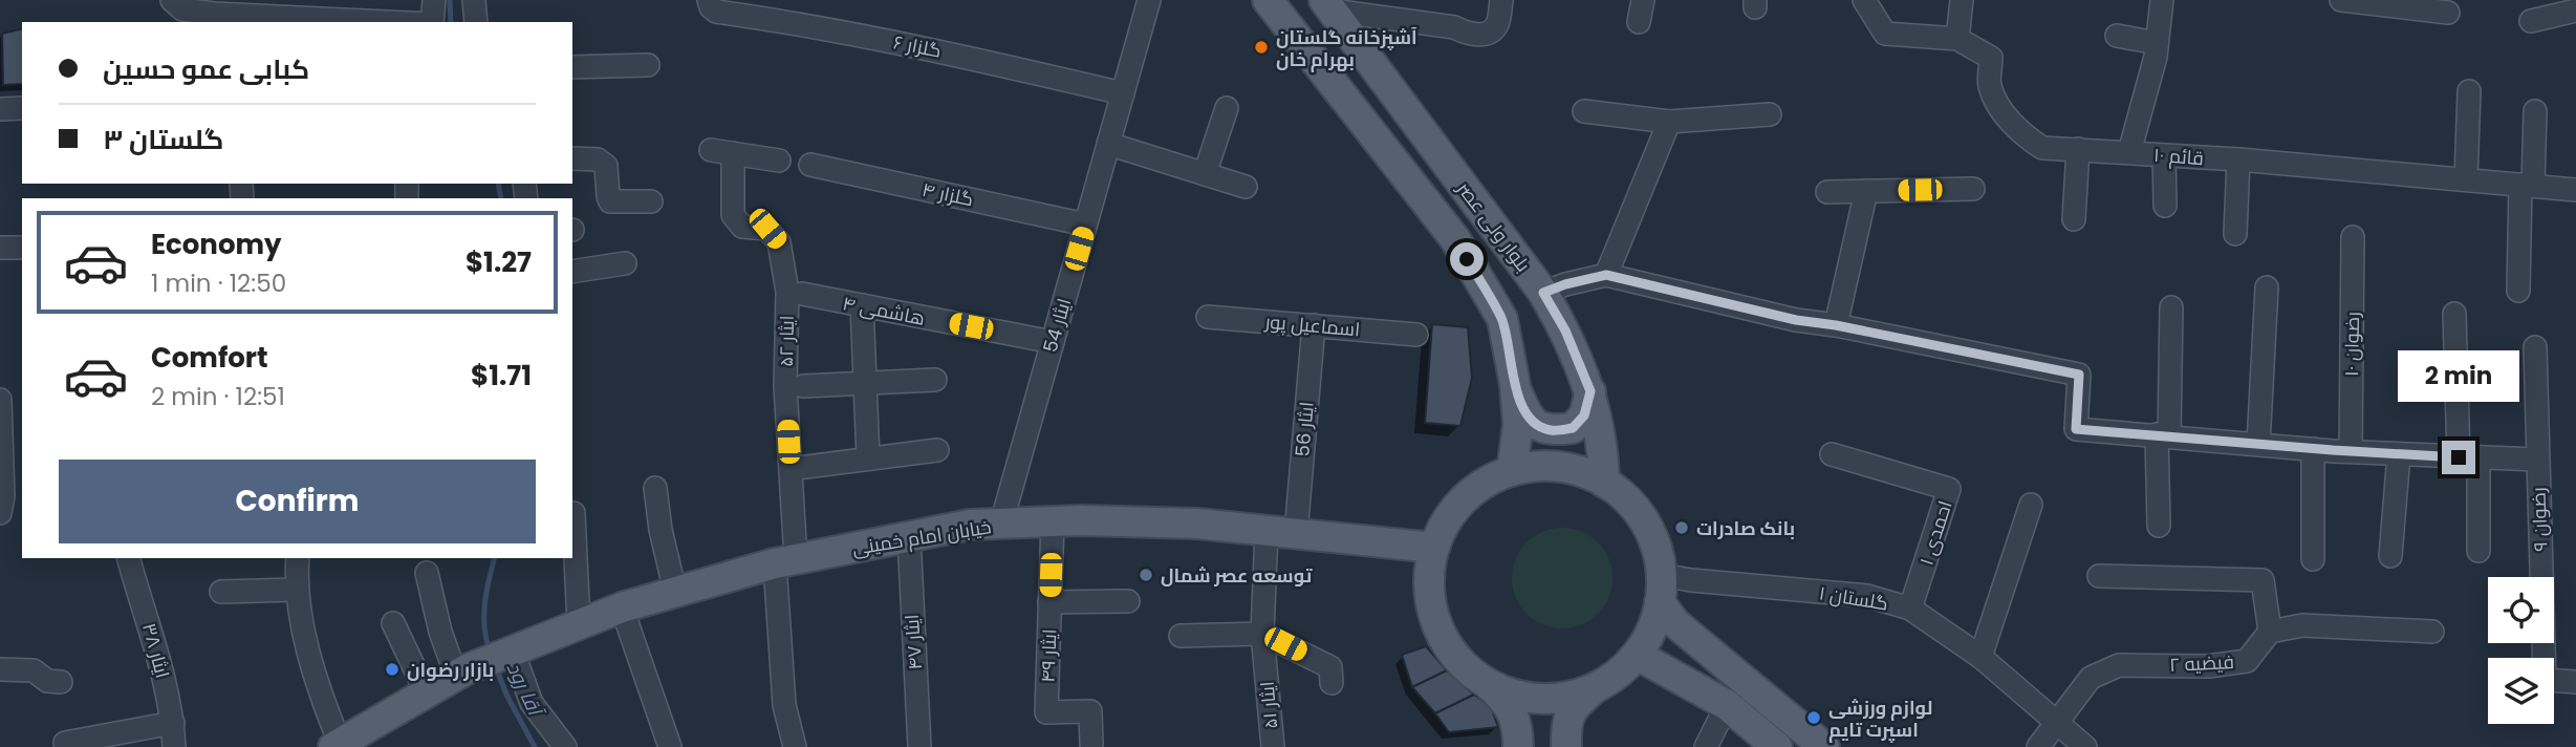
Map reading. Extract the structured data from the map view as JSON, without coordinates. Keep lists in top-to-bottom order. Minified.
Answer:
{"streets":{"main road":["بلوار ولی عصر","خیابان امام خمینی"],"street":["گلزار ۶","قائم ۱۰","گلزار ۴","هاشمی ۴","ایثار 54","اسماعیل پور","ایثار ۵۲","رضوان ۱۰","ایثار 56","رضوان ۹","احمدی ۱","گلستان ۱","ایثار ۴۷","ایثار ۳۸","ایثار ۴۹","فیضیه ۲","ایثار ۵۱"]},"crossings":[["گلزار ۶","ایثار 54"],["گلزار ۴","ایثار 54"],["بلوار ولی عصر","خیابان امام خمینی"],["بلوار ولی عصر","گلستان ۱"],["هاشمی ۴","ایثار 54"],["ایثار 54","خیابان امام خمینی"],["اسماعیل پور","ایثار 56"],["ایثار ۵۲","خیابان امام خمینی"],["ایثار 56","خیابان امام خمینی"],["ایثار 56","ایثار ۵۱"],["احمدی ۱","گلستان ۱"],["خیابان امام خمینی","گلستان ۱"],["خیابان امام خمینی","ایثار ۴۷"],["خیابان امام خمینی","ایثار ۴۹"],["خیابان امام خمینی","ایثار ۵۱"],["گلستان ۱","فیضیه ۲"]],"water":["آقا رود"],"places":["آشپزخانه گلستان بهرام خان","بانک صادرات","توسعه عصر شمال","بازار رضوان","لوازم ورزشی اسپرت تایم"],"page":{"banner":["کبابی عمو حسین","گلستان ۳"],"list":[{"name":"Economy","note":"1 min · 12:50","value":"$1.27"},{"name":"Comfort","note":"2 min · 12:51","value":"$1.71"}],"bubble":"2 min","buttons":"Confirm"}}
